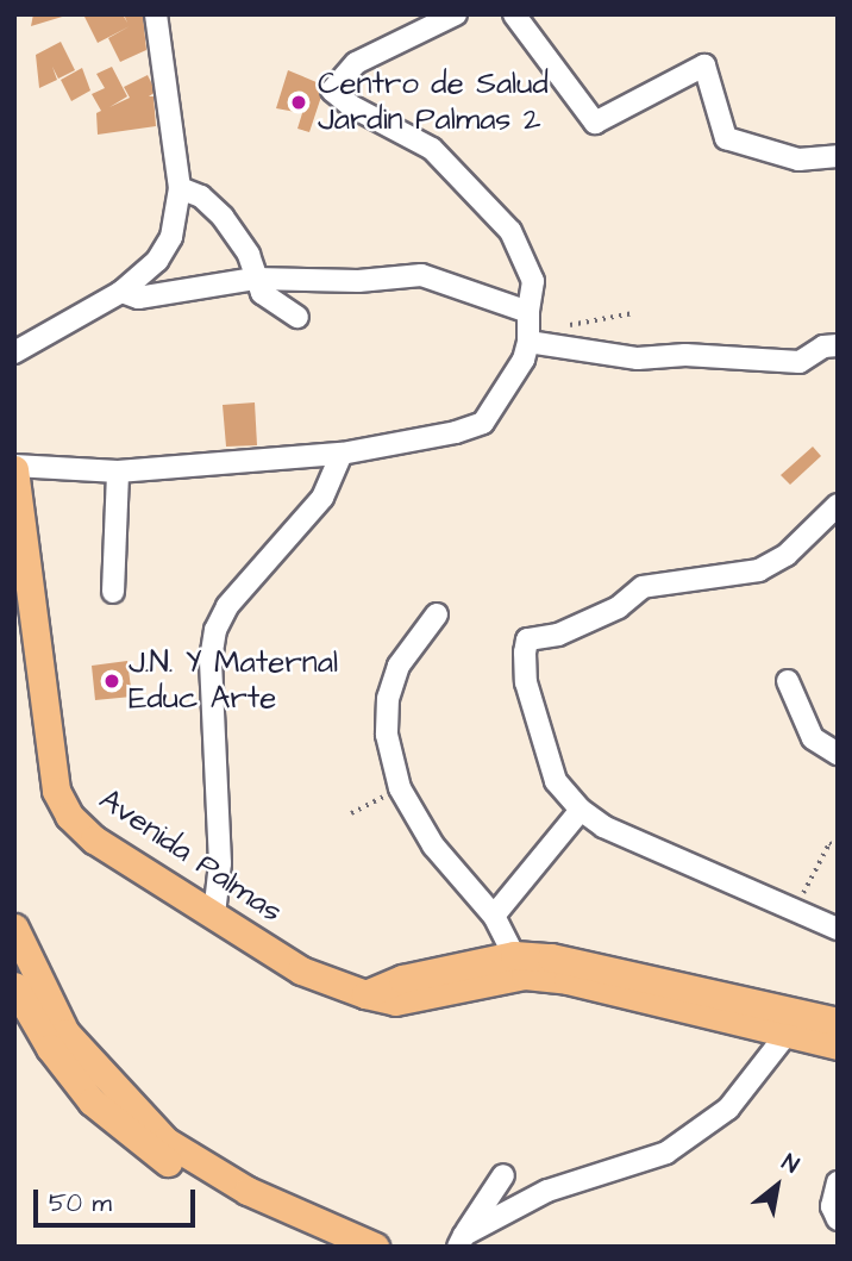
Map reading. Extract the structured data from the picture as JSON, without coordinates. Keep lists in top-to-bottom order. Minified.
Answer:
{"streets":{"main road":["Avenida Palmas"]},"places":["Centro de Salud Jardin Palmas 2","J.N. Y Maternal Educ Arte"],"scale_bar":"50 m","north":"top right"}
